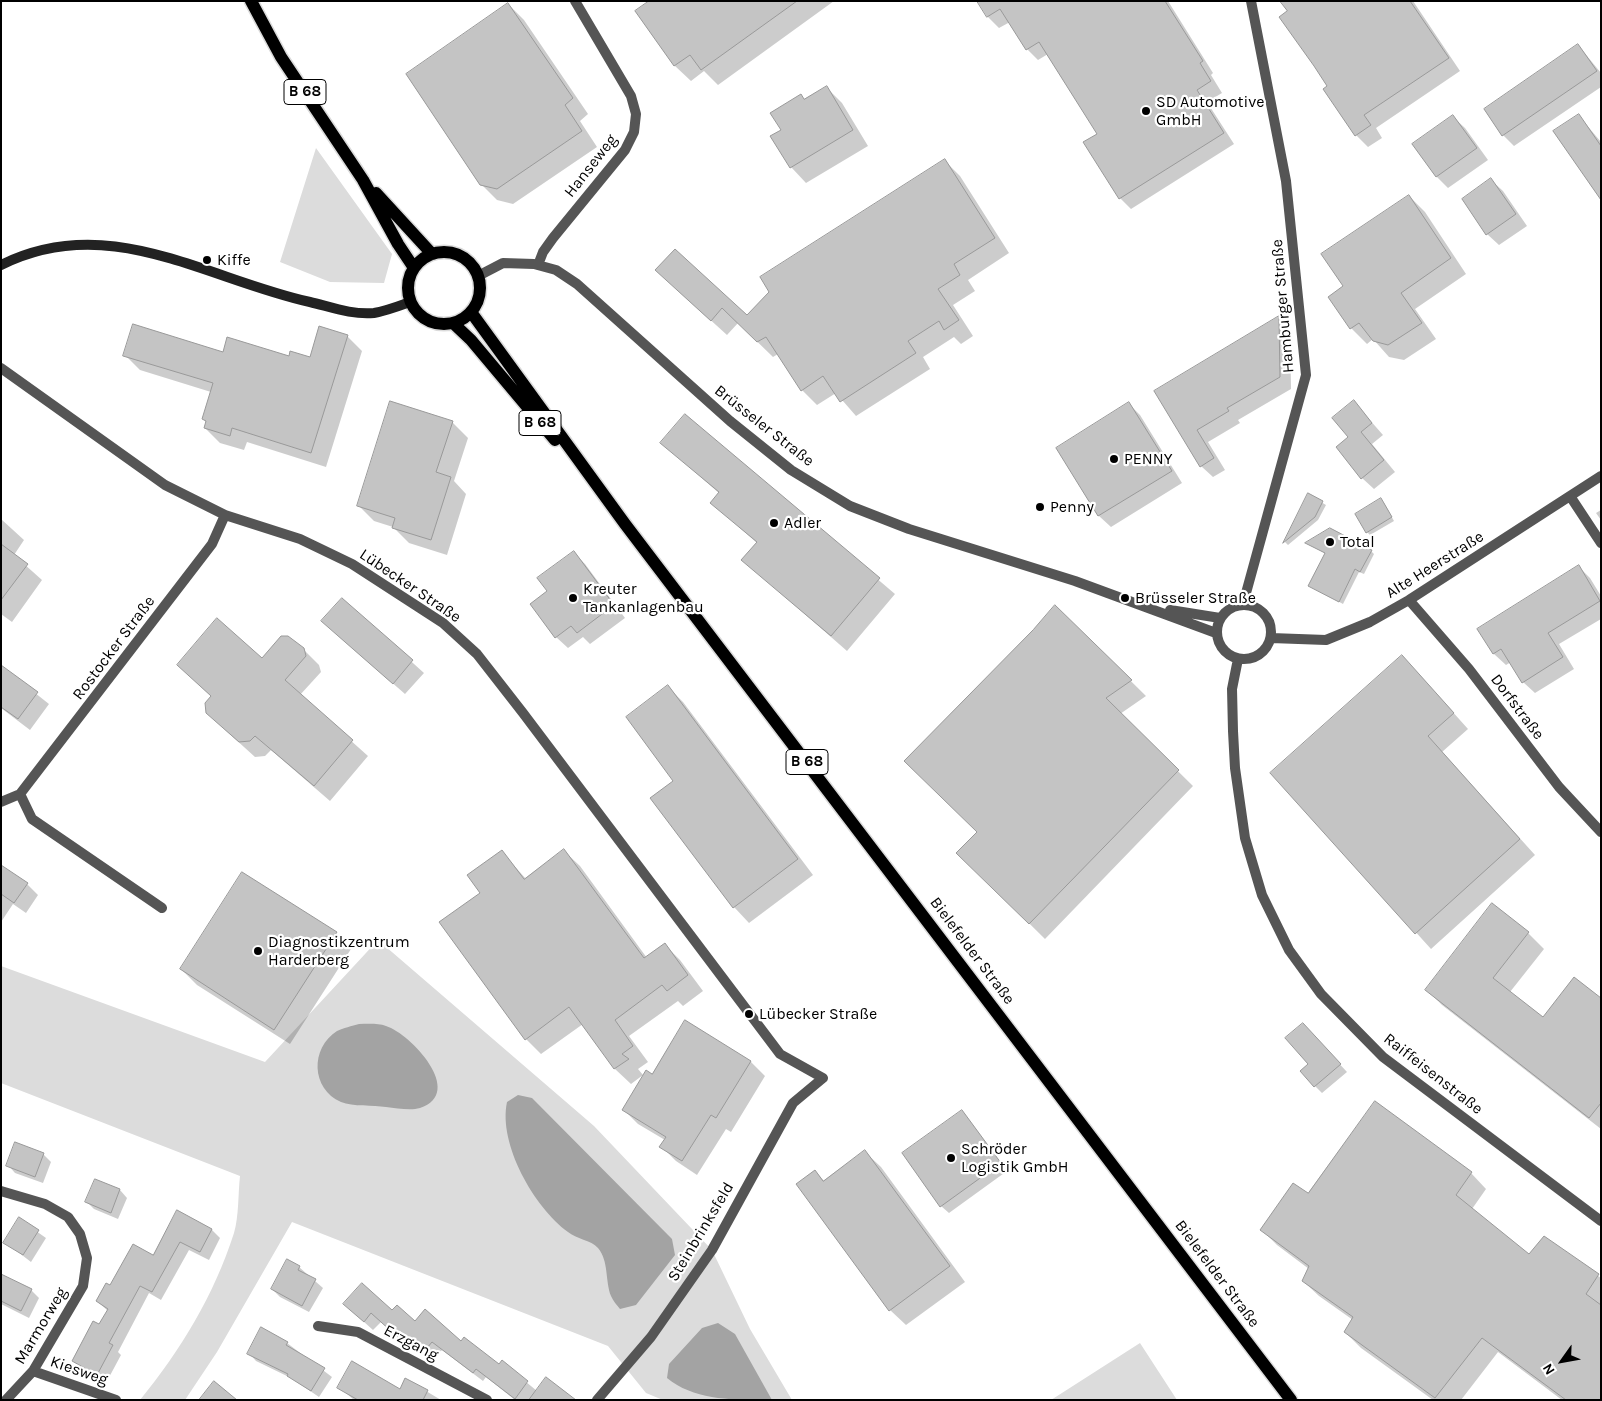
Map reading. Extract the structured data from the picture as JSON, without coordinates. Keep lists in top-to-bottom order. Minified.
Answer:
{"streets":{"main road":["B 68","Bielefelder Straße"],"street":["Hanseweg","Hamburger Straße","Brüsseler Straße","Alte Heerstraße","Lübecker Straße","Rostocker Straße","Dorfstraße","Raiffeisenstraße","Steinbrinksfeld","Marmorweg","Erzgang","Kiesweg"]},"crossings":[["B 68","Brüsseler Straße"],["B 68","Bielefelder Straße"],["Hanseweg","Brüsseler Straße"],["Hamburger Straße","Brüsseler Straße"],["Hamburger Straße","Alte Heerstraße"],["Hamburger Straße","Raiffeisenstraße"],["Brüsseler Straße","Alte Heerstraße"],["Brüsseler Straße","Bielefelder Straße"],["Brüsseler Straße","Raiffeisenstraße"],["Alte Heerstraße","Dorfstraße"],["Alte Heerstraße","Raiffeisenstraße"],["Lübecker Straße","Rostocker Straße"],["Lübecker Straße","Steinbrinksfeld"],["Marmorweg","Kiesweg"]],"places":["SD Automotive GmbH","Kiffe","PENNY","Penny","Adler","Total","Kreuter Tankanlagenbau","Brüsseler Straße","Diagnostikzentrum Harderberg","Lübecker Straße","Schröder Logistik GmbH"],"north":"bottom left"}
